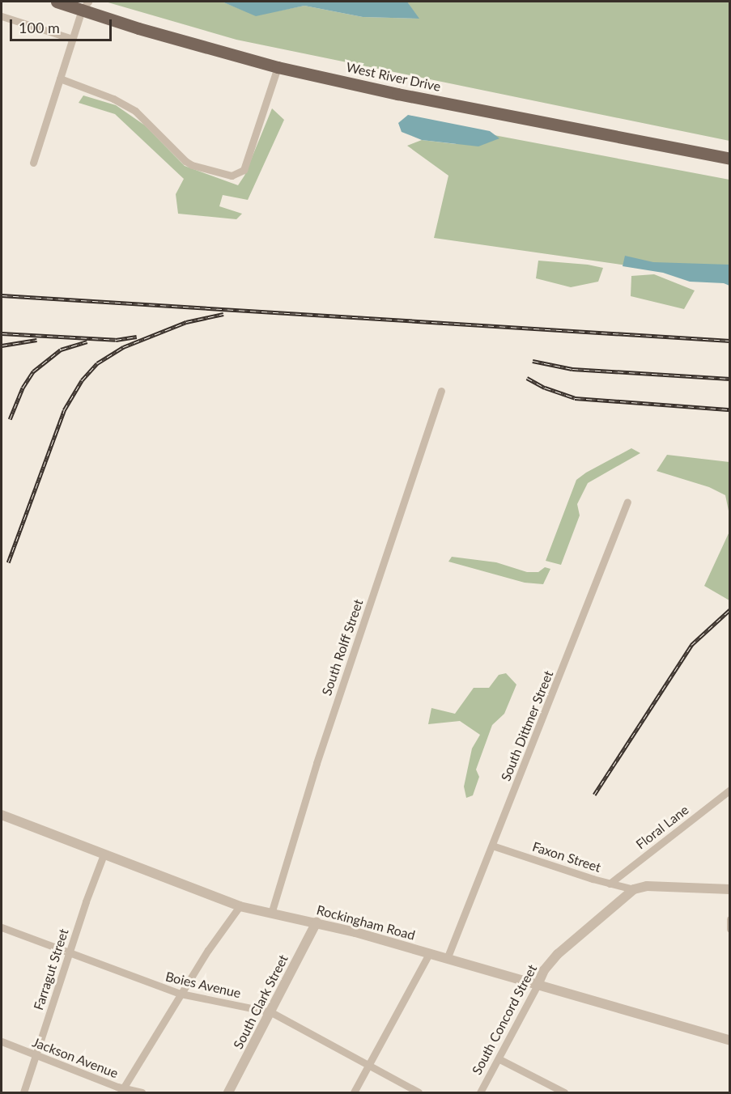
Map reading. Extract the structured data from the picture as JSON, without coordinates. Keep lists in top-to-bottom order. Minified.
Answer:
{"streets":{"main road":["West River Drive"],"street":["South Rolff Street","South Dittmer Street","Floral Lane","Faxon Street","Rockingham Road","Farragut Street","Boies Avenue","South Clark Street","South Concord Street","Jackson Avenue"]},"crossings":[["South Rolff Street","Rockingham Road"],["South Dittmer Street","Faxon Street"],["South Dittmer Street","Rockingham Road"],["Floral Lane","Faxon Street"],["Faxon Street","South Concord Street"],["Rockingham Road","Farragut Street"],["Rockingham Road","South Clark Street"],["Rockingham Road","South Concord Street"],["Farragut Street","Boies Avenue"],["Farragut Street","Jackson Avenue"],["Boies Avenue","South Clark Street"]],"scale_bar":"100 m"}
